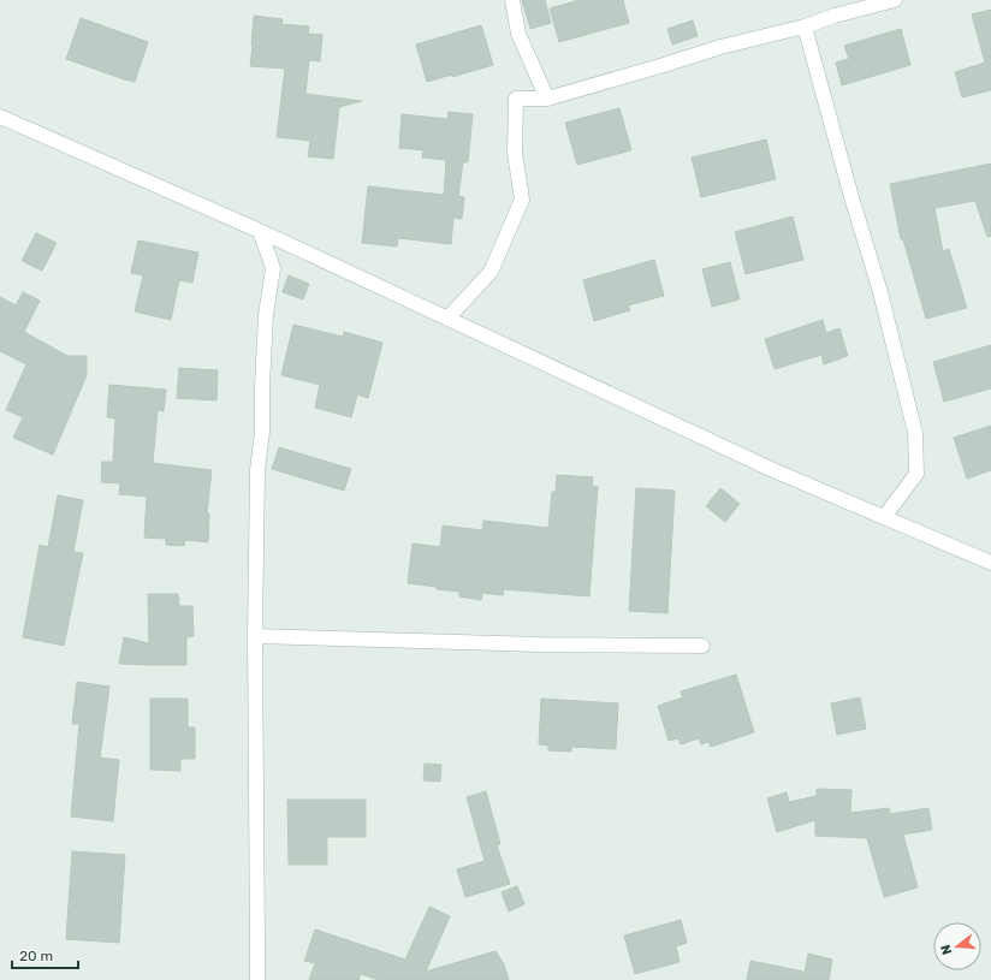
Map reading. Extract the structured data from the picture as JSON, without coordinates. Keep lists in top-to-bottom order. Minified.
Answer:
{"scale_bar":"20 m","north":"left"}
